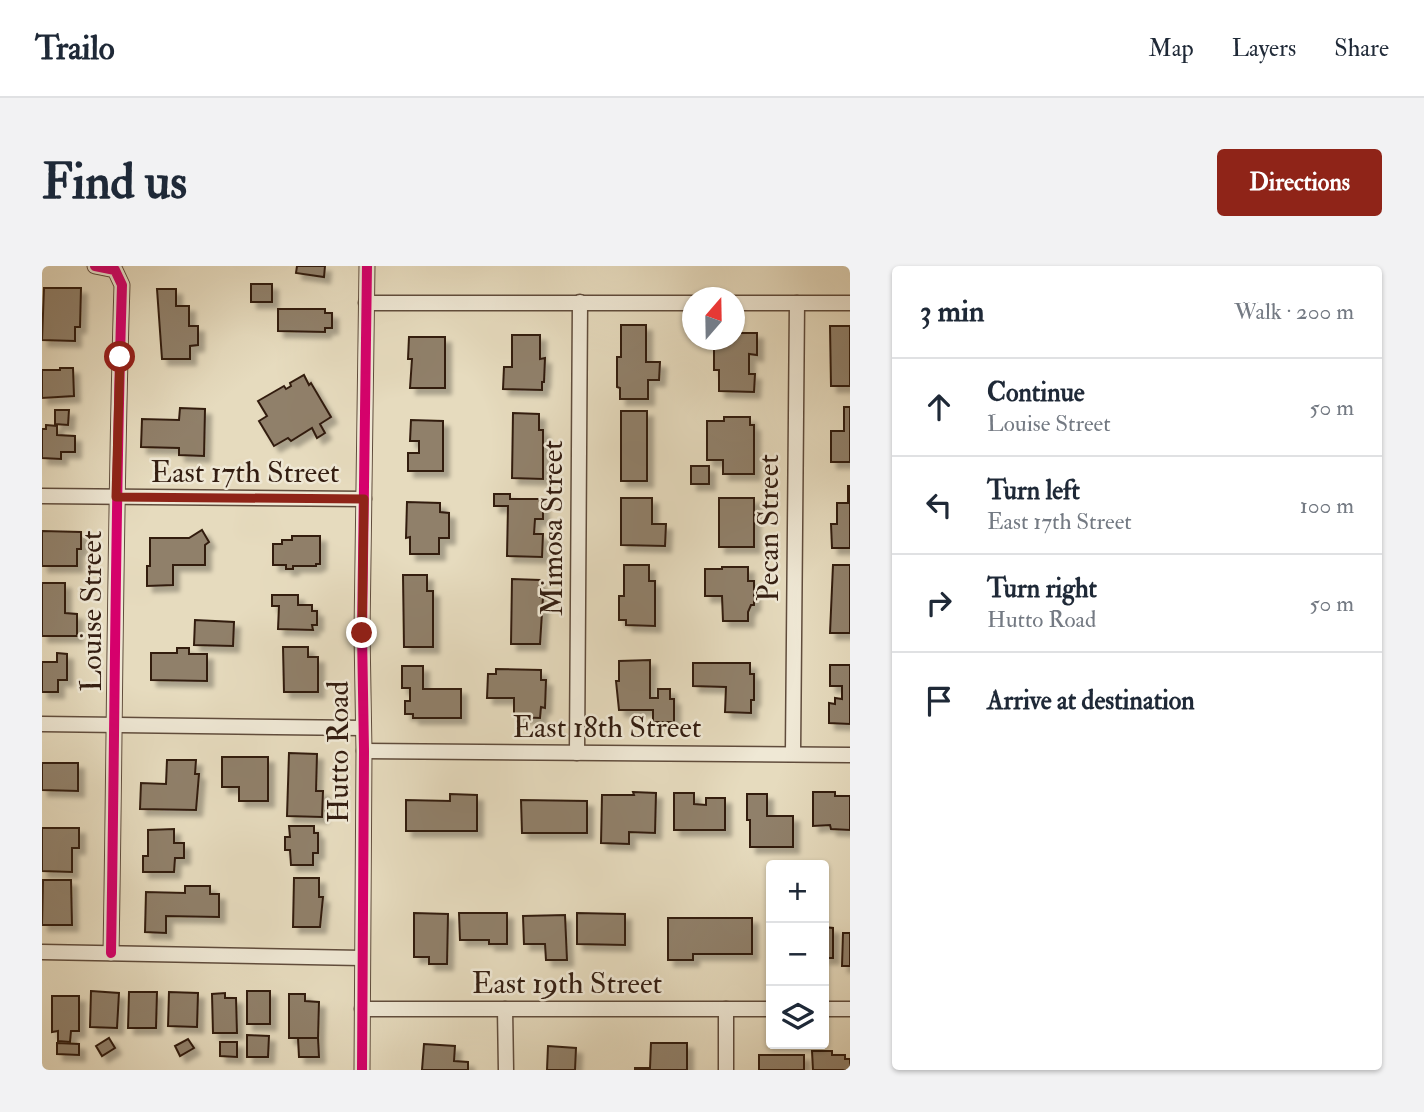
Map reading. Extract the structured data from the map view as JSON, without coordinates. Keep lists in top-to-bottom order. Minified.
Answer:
{"streets":{"street":["East 17th Street","Mimosa Street","Pecan Street","Louise Street","East 18th Street","Hutto Road","East 19th Street"]},"crossings":[["East 17th Street","Louise Street"],["East 17th Street","Hutto Road"],["Mimosa Street","East 18th Street"],["Pecan Street","East 18th Street"],["East 18th Street","Hutto Road"],["Hutto Road","East 19th Street"]],"north":"top","page":{"header":"Trailo","nav":["Map","Layers","Share"],"buttons":"Directions","title":"Find us","heading":["3 min","Walk · 200 m"],"list":[["Continue","Louise Street","50 m"],["Turn left","East 17th Street","100 m"],["Turn right","Hutto Road","50 m"],"Arrive at destination"],"map_buttons":["+","−"]}}
